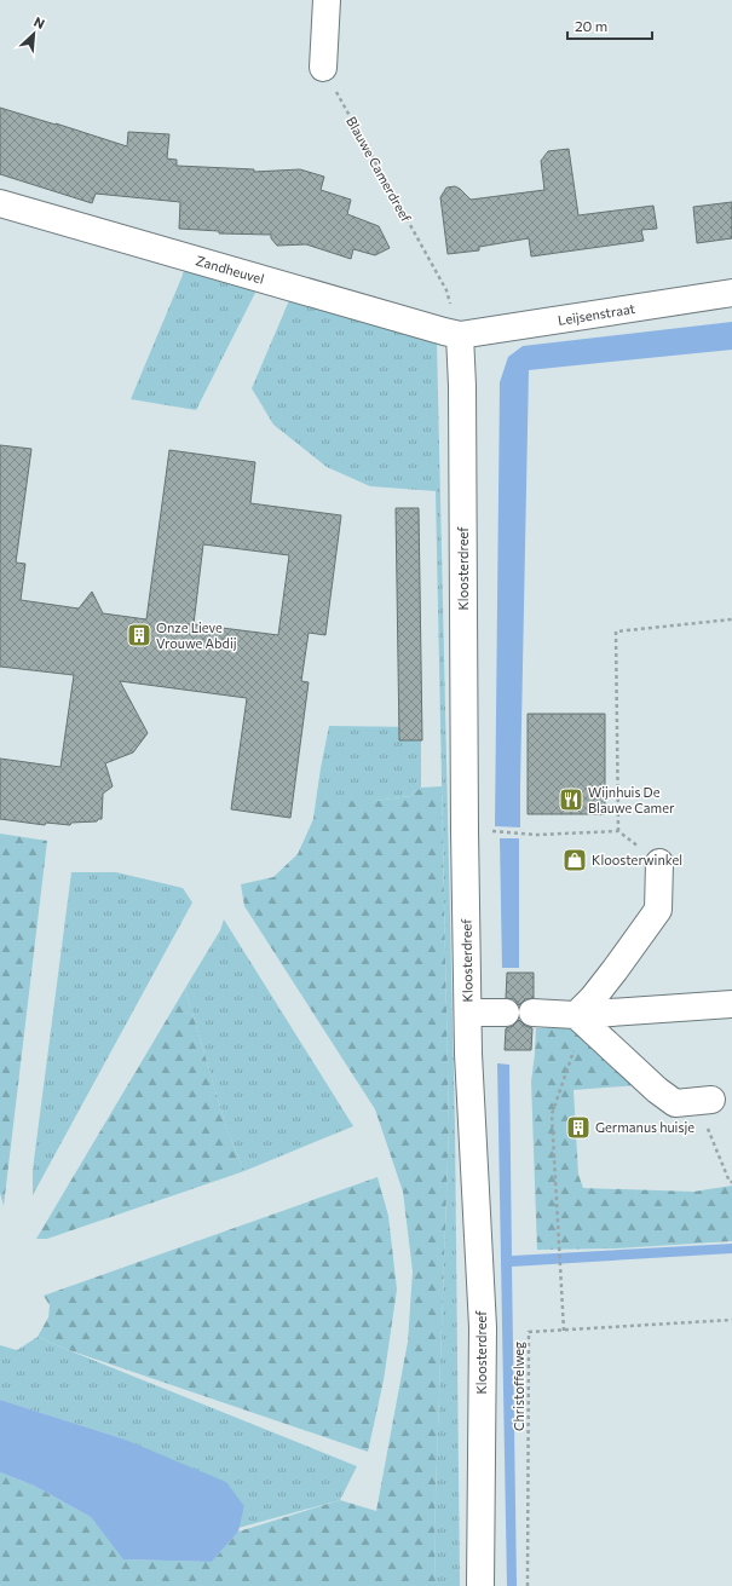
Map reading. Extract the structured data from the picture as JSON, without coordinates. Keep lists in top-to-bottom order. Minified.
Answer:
{"streets":{"street":["Zandheuvel","Leijsenstraat","Kloosterdreef"],"path":["Blauwe Camerdreef","Christoffelweg"]},"crossings":[["Blauwe Camerdreef","Zandheuvel"],["Blauwe Camerdreef","Leijsenstraat"],["Blauwe Camerdreef","Kloosterdreef"],["Zandheuvel","Leijsenstraat"],["Zandheuvel","Kloosterdreef"],["Leijsenstraat","Kloosterdreef"]],"places":{"building":["Onze Lieve Vrouwe Abdij","Germanus huisje"],"restaurant":["Wijnhuis De Blauwe Camer"],"shop":["Kloosterwinkel"]},"scale_bar":"20 m","north":"top right"}
